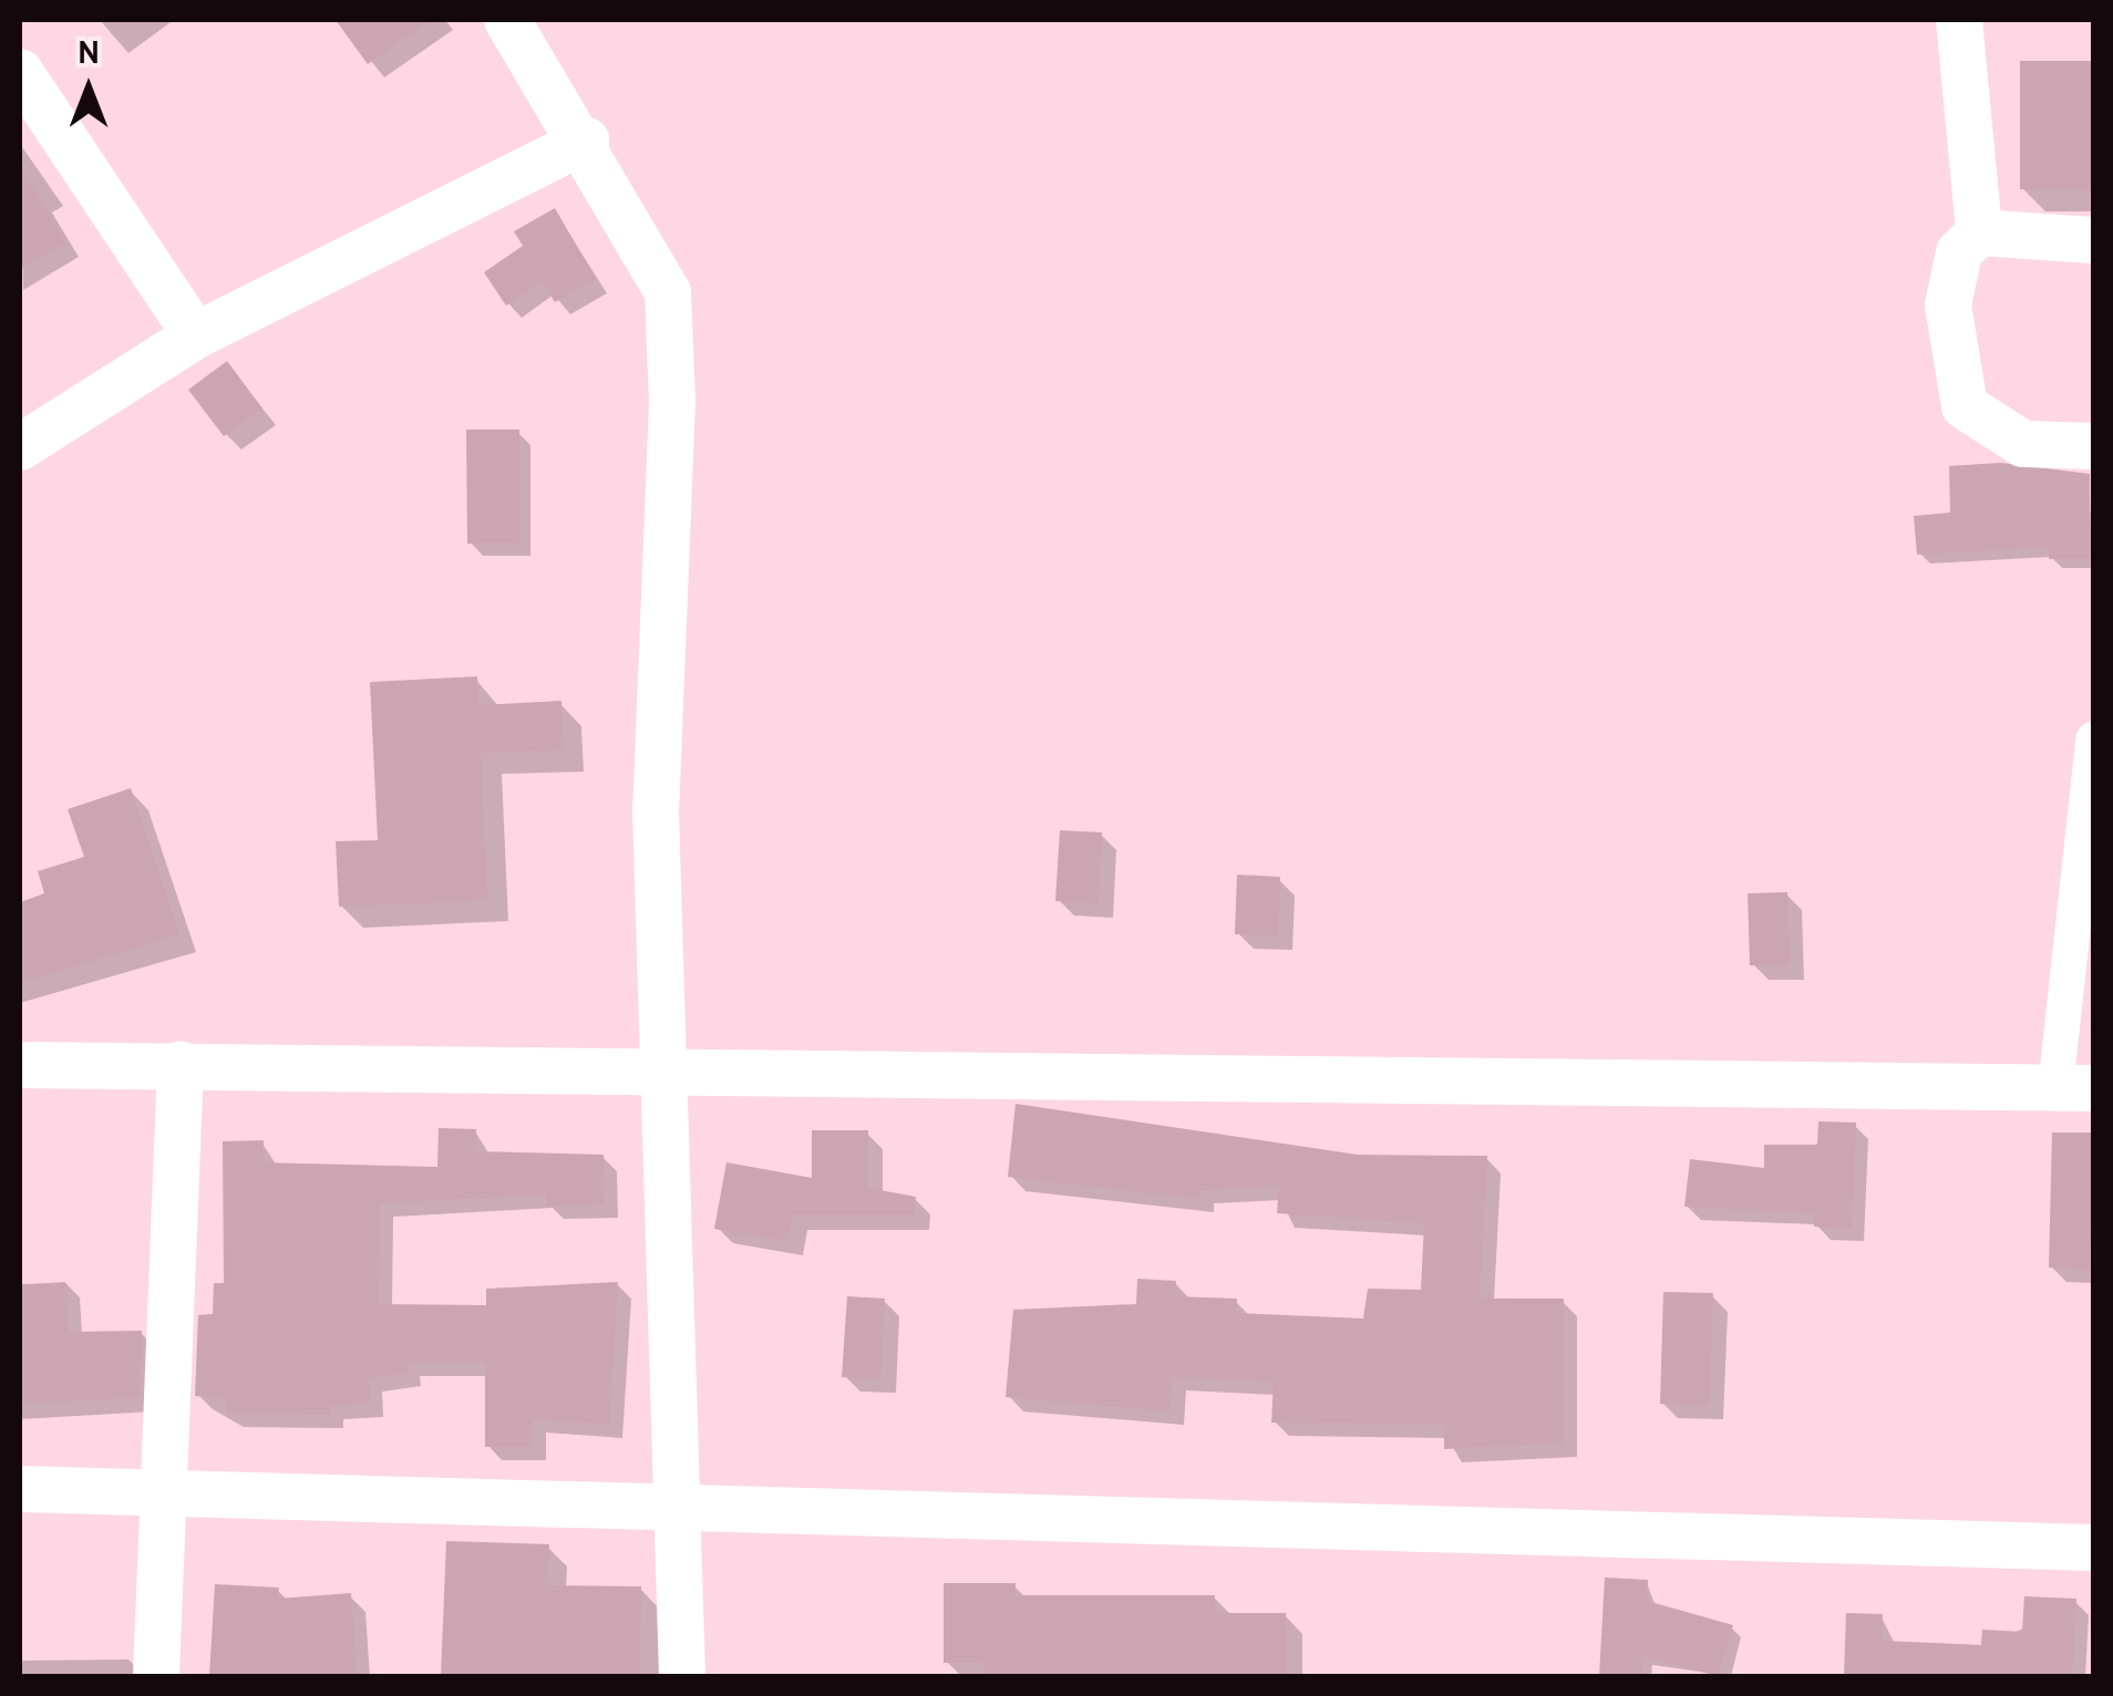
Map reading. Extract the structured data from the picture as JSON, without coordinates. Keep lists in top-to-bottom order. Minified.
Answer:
{"north":"top"}
